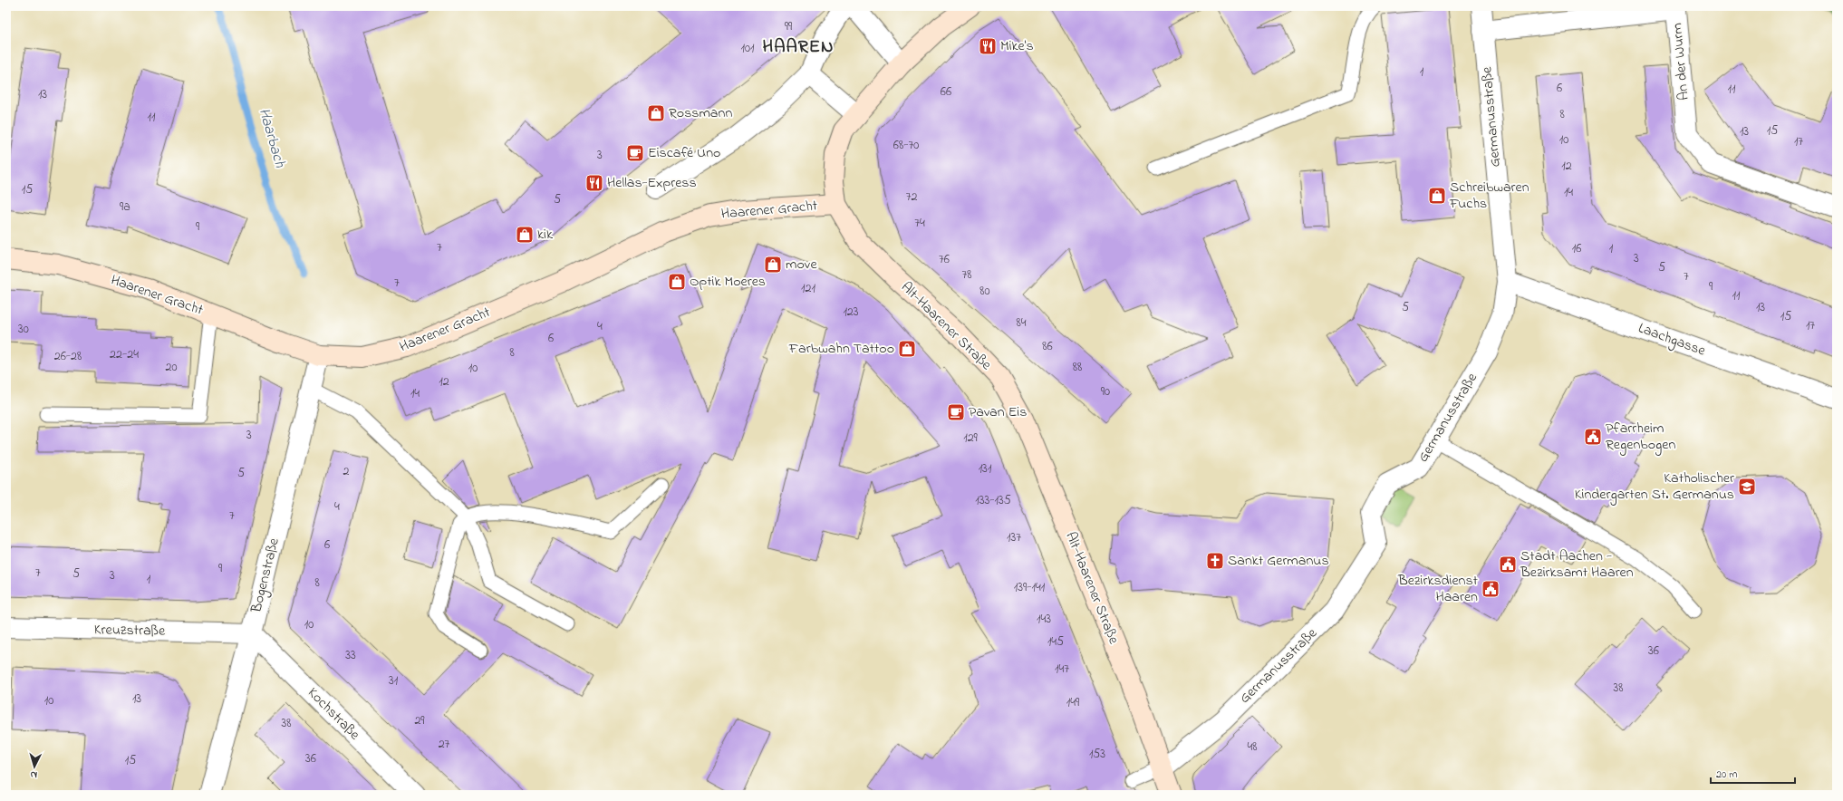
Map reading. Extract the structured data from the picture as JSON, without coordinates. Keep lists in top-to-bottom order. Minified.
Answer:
{"streets":{"main road":["Haarener Gracht","Alt-Haarener Straße"],"street":["An der Wurm","Germanusstraße","Laachgasse","Bogenstraße","Kreuzstraße","Kochstraße"]},"crossings":[["An der Wurm","Germanusstraße"],["Germanusstraße","Alt-Haarener Straße"],["Germanusstraße","Laachgasse"],["Haarener Gracht","Alt-Haarener Straße"],["Haarener Gracht","Bogenstraße"],["Bogenstraße","Kreuzstraße"],["Bogenstraße","Kochstraße"],["Kreuzstraße","Kochstraße"]],"districts":["HAAREN"],"water":["Haarbach"],"places":{"restaurant":["Mike's","Hellas-Express"],"shop":["Rossmann","Schreibwaren Fuchs","kik","move","Optik Moeres","Farbwahn Tattoo"],"cafe":["Eiscafé Uno","Pavan Eis"],"public building":["Pfarrheim Regenbogen","Stadt Aachen - Bezirksamt Haaren","Bezirksdienst Haaren"],"school or university":["Katholischer Kindergarten St. Germanus"],"church":["Sankt Germanus"]},"house_numbers":["99","101","1","6","11","66","13","8","11","15","13","10","17","68-70","3","12","15","14","72","5","9a","74","9","7","16","1","3","76","5","78","7","7","9","121","80","11","5","13","123","15","84","17","4","30","6","86","8","22-24","26-28","20","88","10","12","90","14","3","129","131","2","5","133-135","4","7","137","6","9","7","5","3","1","8","139-141","143","10","145","36","33","147","31","38","13","10","149","29","38","27","48","153","36","15"],"scale_bar":"20 m","north":"bottom"}
